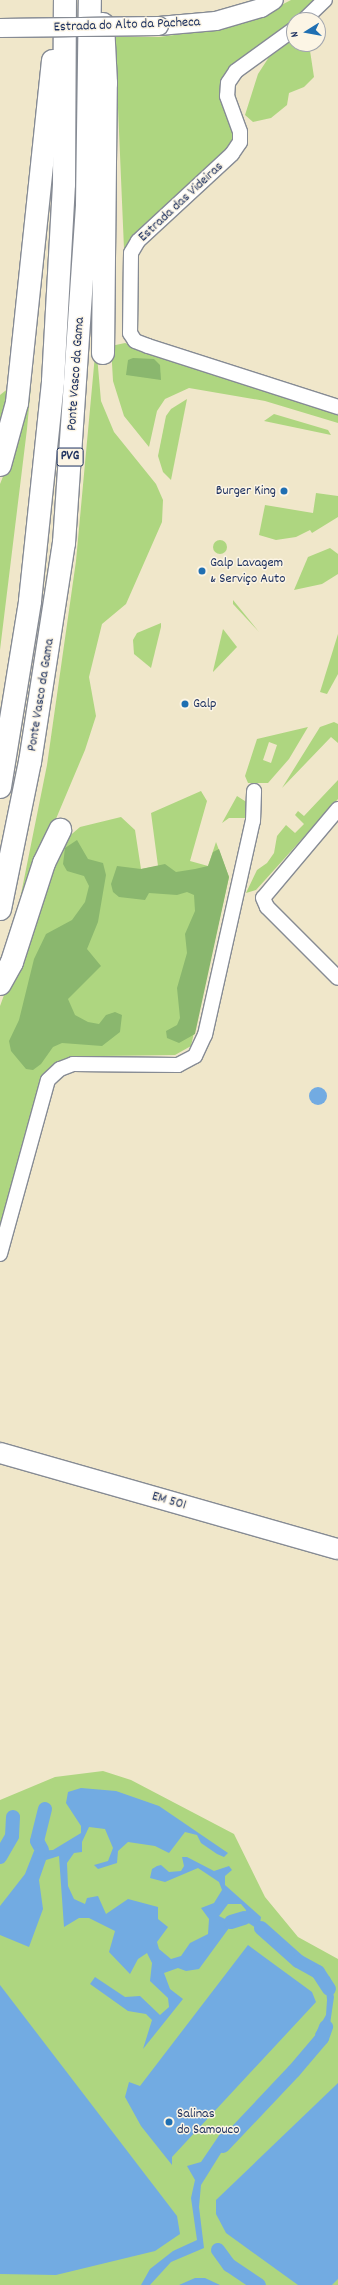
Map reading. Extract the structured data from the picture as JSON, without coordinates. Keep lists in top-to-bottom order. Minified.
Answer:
{"streets":{"highway":["Ponte Vasco da Gama","PVG"],"main road":["EM 501"],"street":["Estrada do Alto da Pacheca","Estrada das Videiras"]},"places":["Burger King","Galp Lavagem & Serviço Auto","Galp","Salinas do Samouco"],"north":"left"}
